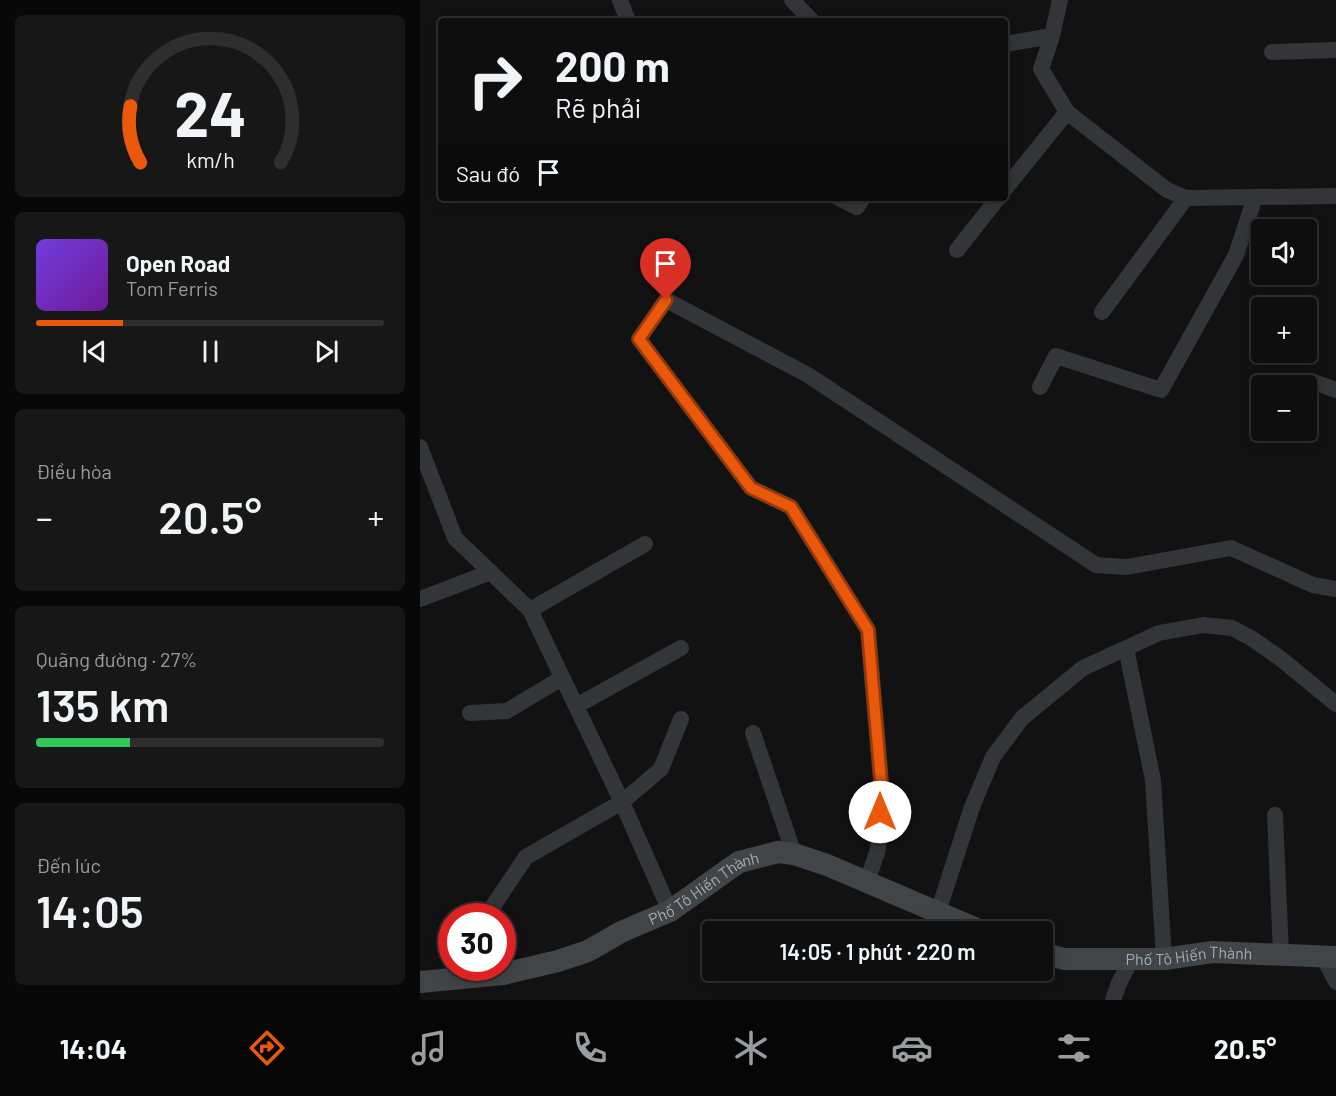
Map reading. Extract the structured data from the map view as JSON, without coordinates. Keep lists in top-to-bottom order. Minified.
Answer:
{"streets":{"street":["Phố Tô Hiến Thành"]},"page":{"turn":["200 m","Rẽ phải"],"then":"Sau đó","map_buttons":["+","−"],"song":["Open Road","Tom Ferris"],"tile":["Điều hòa",["Quãng đường · 27%","135 km"],["Đến lúc","14:05"]],"heat":["−","20.5°","+"],"limit":"30","trip":"14:05 · 1 phút · 220 m","tabs":["14:04","20.5°"],"gauge":["24","km/h"]}}
